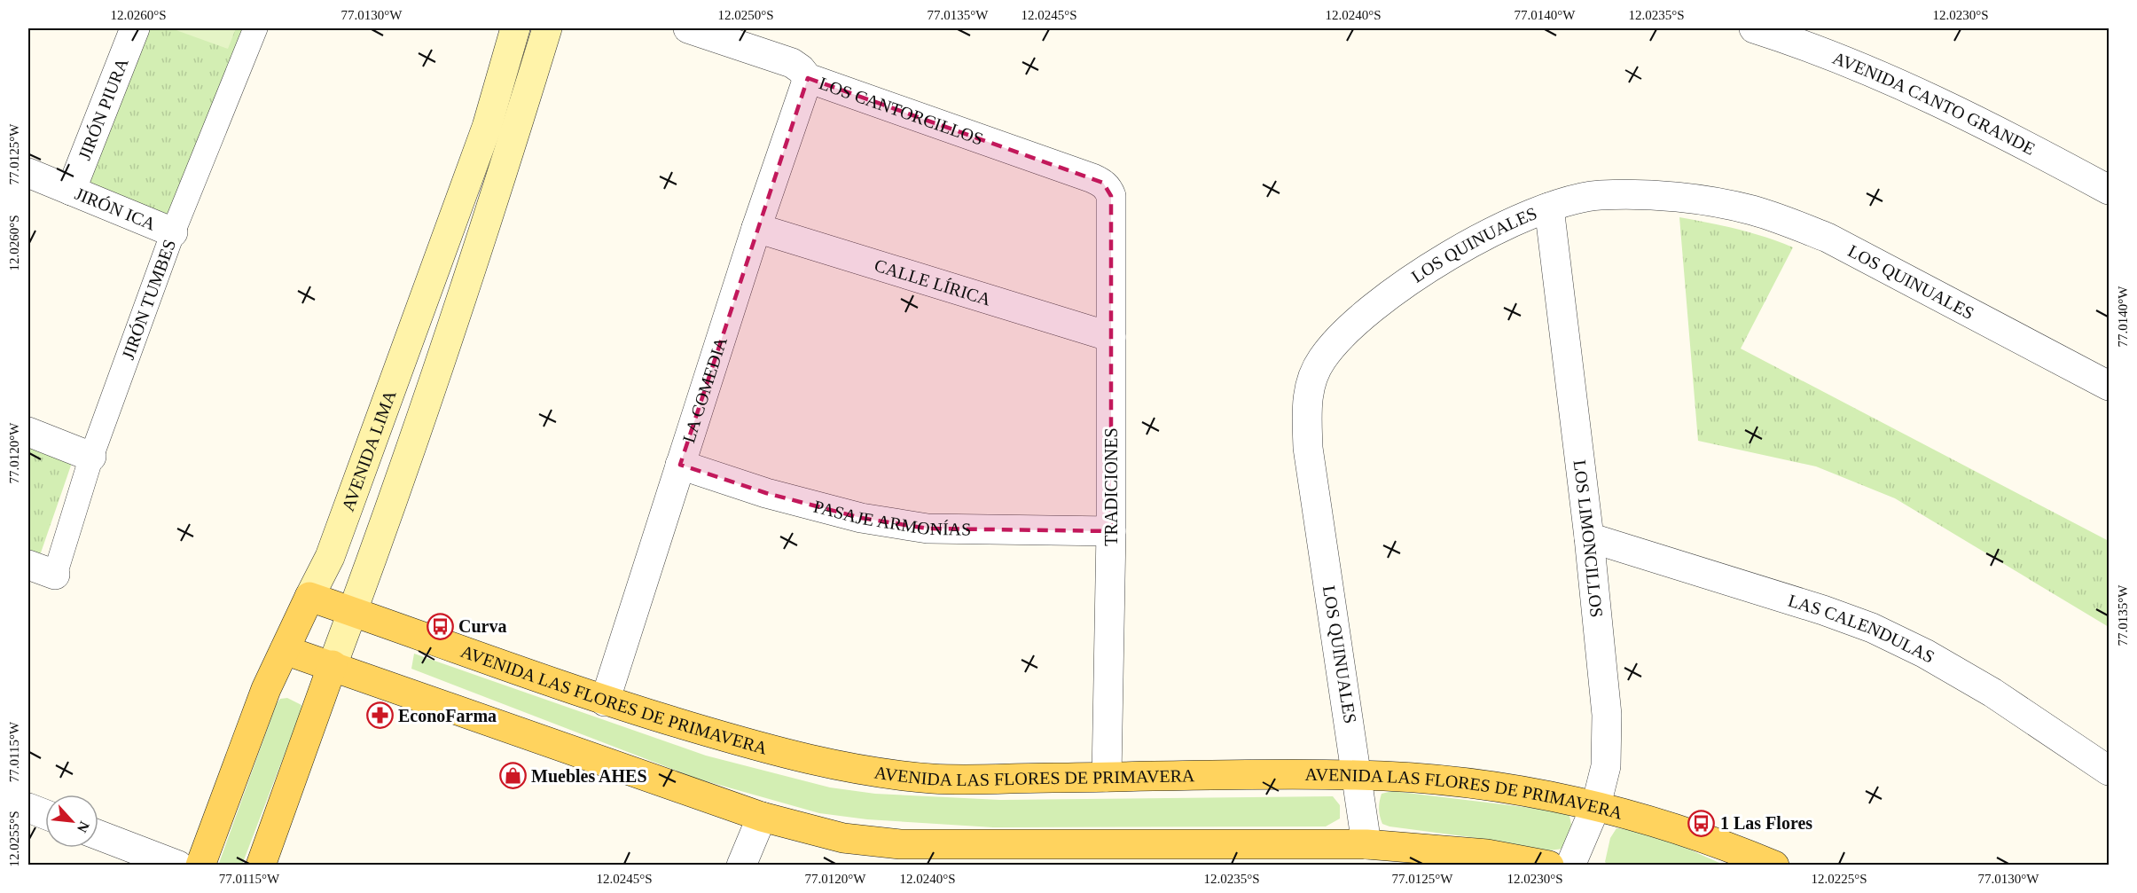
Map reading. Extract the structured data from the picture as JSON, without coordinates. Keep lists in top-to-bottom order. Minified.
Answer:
{"streets":{"main road":["AVENIDA LIMA","AVENIDA LAS FLORES DE PRIMAVERA"],"street":["AVENIDA CANTO GRANDE","JIRÓN PIURA","LOS CANTORCILLOS","JIRÓN ICA","LOS QUINUALES","CALLE LÍRICA","JIRÓN TUMBES","LA COMEDIA","TRADICIONES","PASAJE ARMONÍAS","LOS LIMONCILLOS","LAS CALENDULAS"]},"crossings":[["JIRÓN PIURA","JIRÓN ICA"],["LOS CANTORCILLOS","LA COMEDIA"],["LOS CANTORCILLOS","TRADICIONES"],["JIRÓN ICA","JIRÓN TUMBES"],["LOS QUINUALES","LOS LIMONCILLOS"],["LOS QUINUALES","AVENIDA LAS FLORES DE PRIMAVERA"],["CALLE LÍRICA","LA COMEDIA"],["CALLE LÍRICA","TRADICIONES"],["LA COMEDIA","PASAJE ARMONÍAS"],["LA COMEDIA","AVENIDA LAS FLORES DE PRIMAVERA"],["AVENIDA LIMA","AVENIDA LAS FLORES DE PRIMAVERA"],["TRADICIONES","PASAJE ARMONÍAS"],["TRADICIONES","AVENIDA LAS FLORES DE PRIMAVERA"],["LOS LIMONCILLOS","LAS CALENDULAS"],["LOS LIMONCILLOS","AVENIDA LAS FLORES DE PRIMAVERA"]],"places":{"bus stop":["Curva","1 Las Flores"],"pharmacy":["EconoFarma"],"shop":["Muebles AHES"]},"north":"bottom right","coordinates":["12.0260°S","77.0130°W","12.0250°S","77.0135°W","12.0245°S","12.0240°S","77.0140°W","12.0235°S","12.0230°S","77.0125°W","77.0120°W","77.0115°W","12.0255°S","12.0225°S"]}
